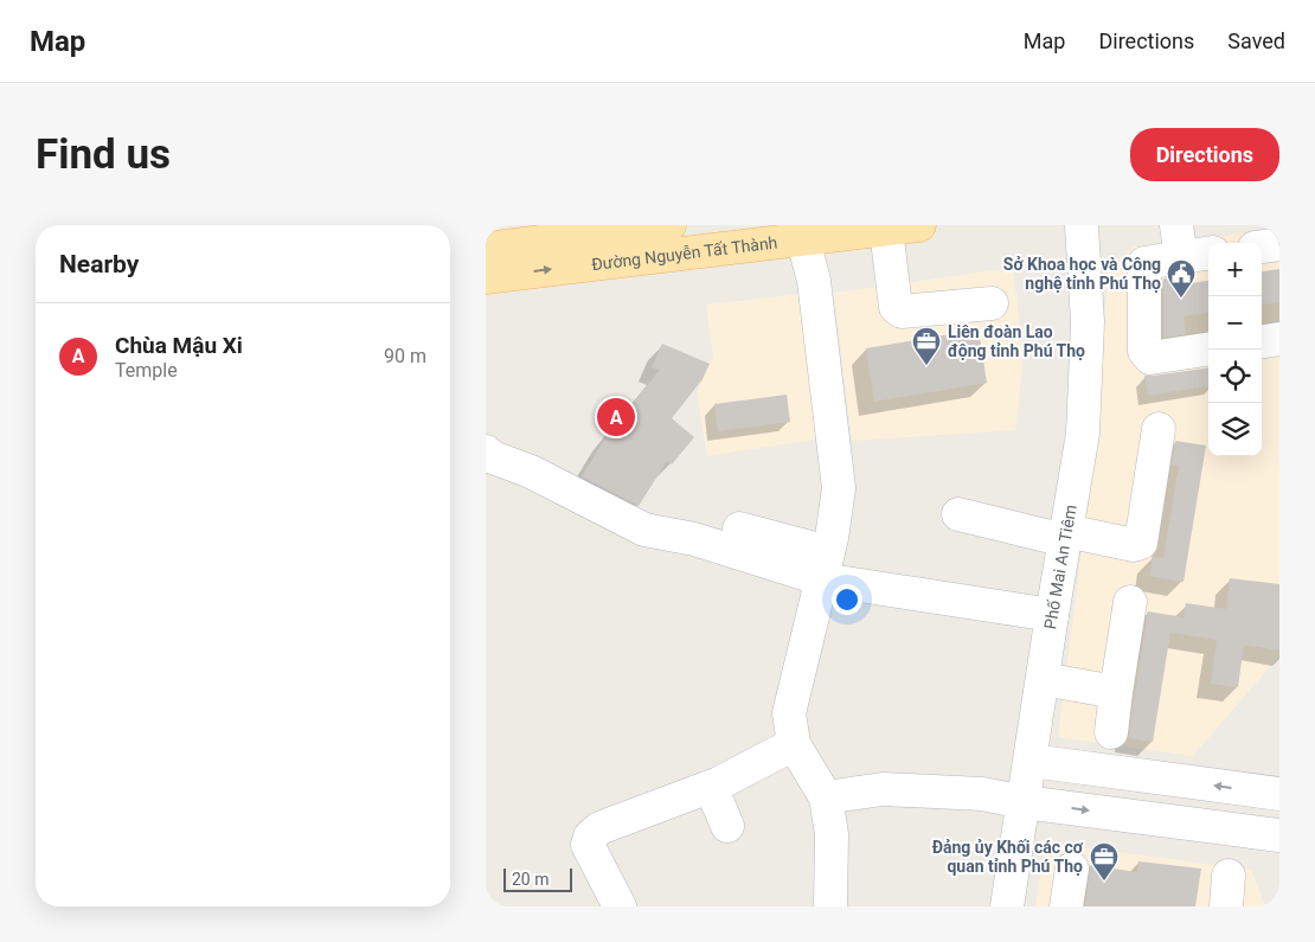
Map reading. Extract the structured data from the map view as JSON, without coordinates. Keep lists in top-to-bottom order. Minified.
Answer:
{"streets":{"main road":["Đường Nguyễn Tất Thành"],"street":["Phố Mai An Tiêm"]},"places":{"public building":["Sở Khoa học và Công nghệ tỉnh Phú Thọ"],"office":["Liên đoàn Lao động tỉnh Phú Thọ","Đảng ủy Khối các cơ quan tỉnh Phú Thọ"]},"scale_bar":"20 m","page":{"header":"Map","nav":["Map","Directions","Saved"],"buttons":"Directions","title":"Find us","heading":"Nearby","map_buttons":["+","−"],"list":[{"mark":"A","name":"Chùa Mậu Xi","note":"Temple","value":"90 m"}],"pins":"A","scale":"20 m"}}
